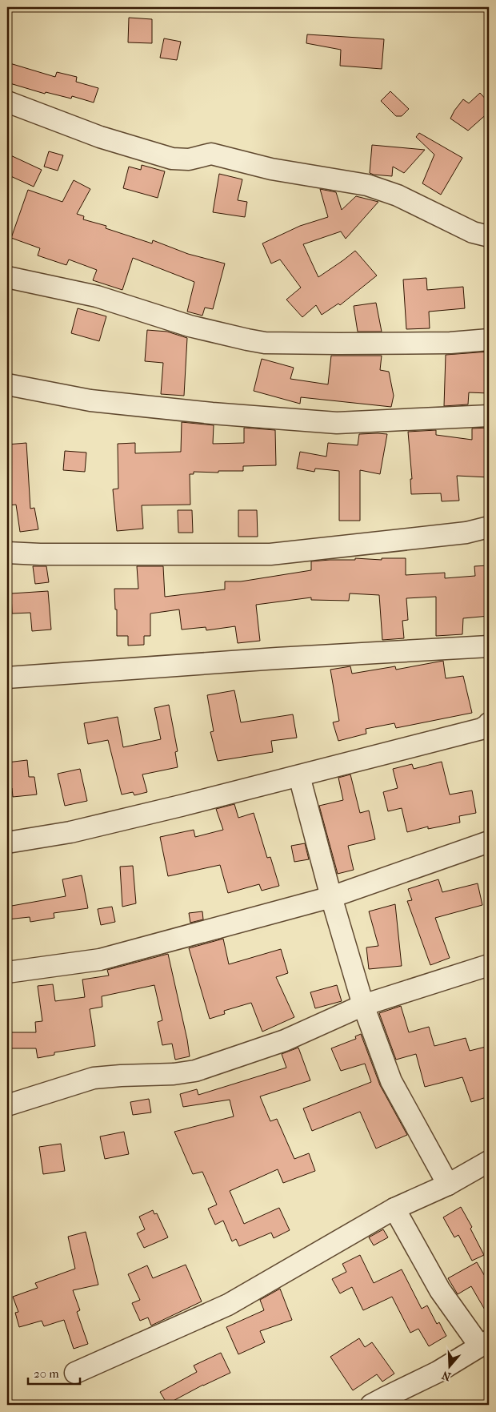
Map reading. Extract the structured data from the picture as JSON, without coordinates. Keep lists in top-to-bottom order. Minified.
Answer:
{"scale_bar":"20 m","north":"bottom"}
